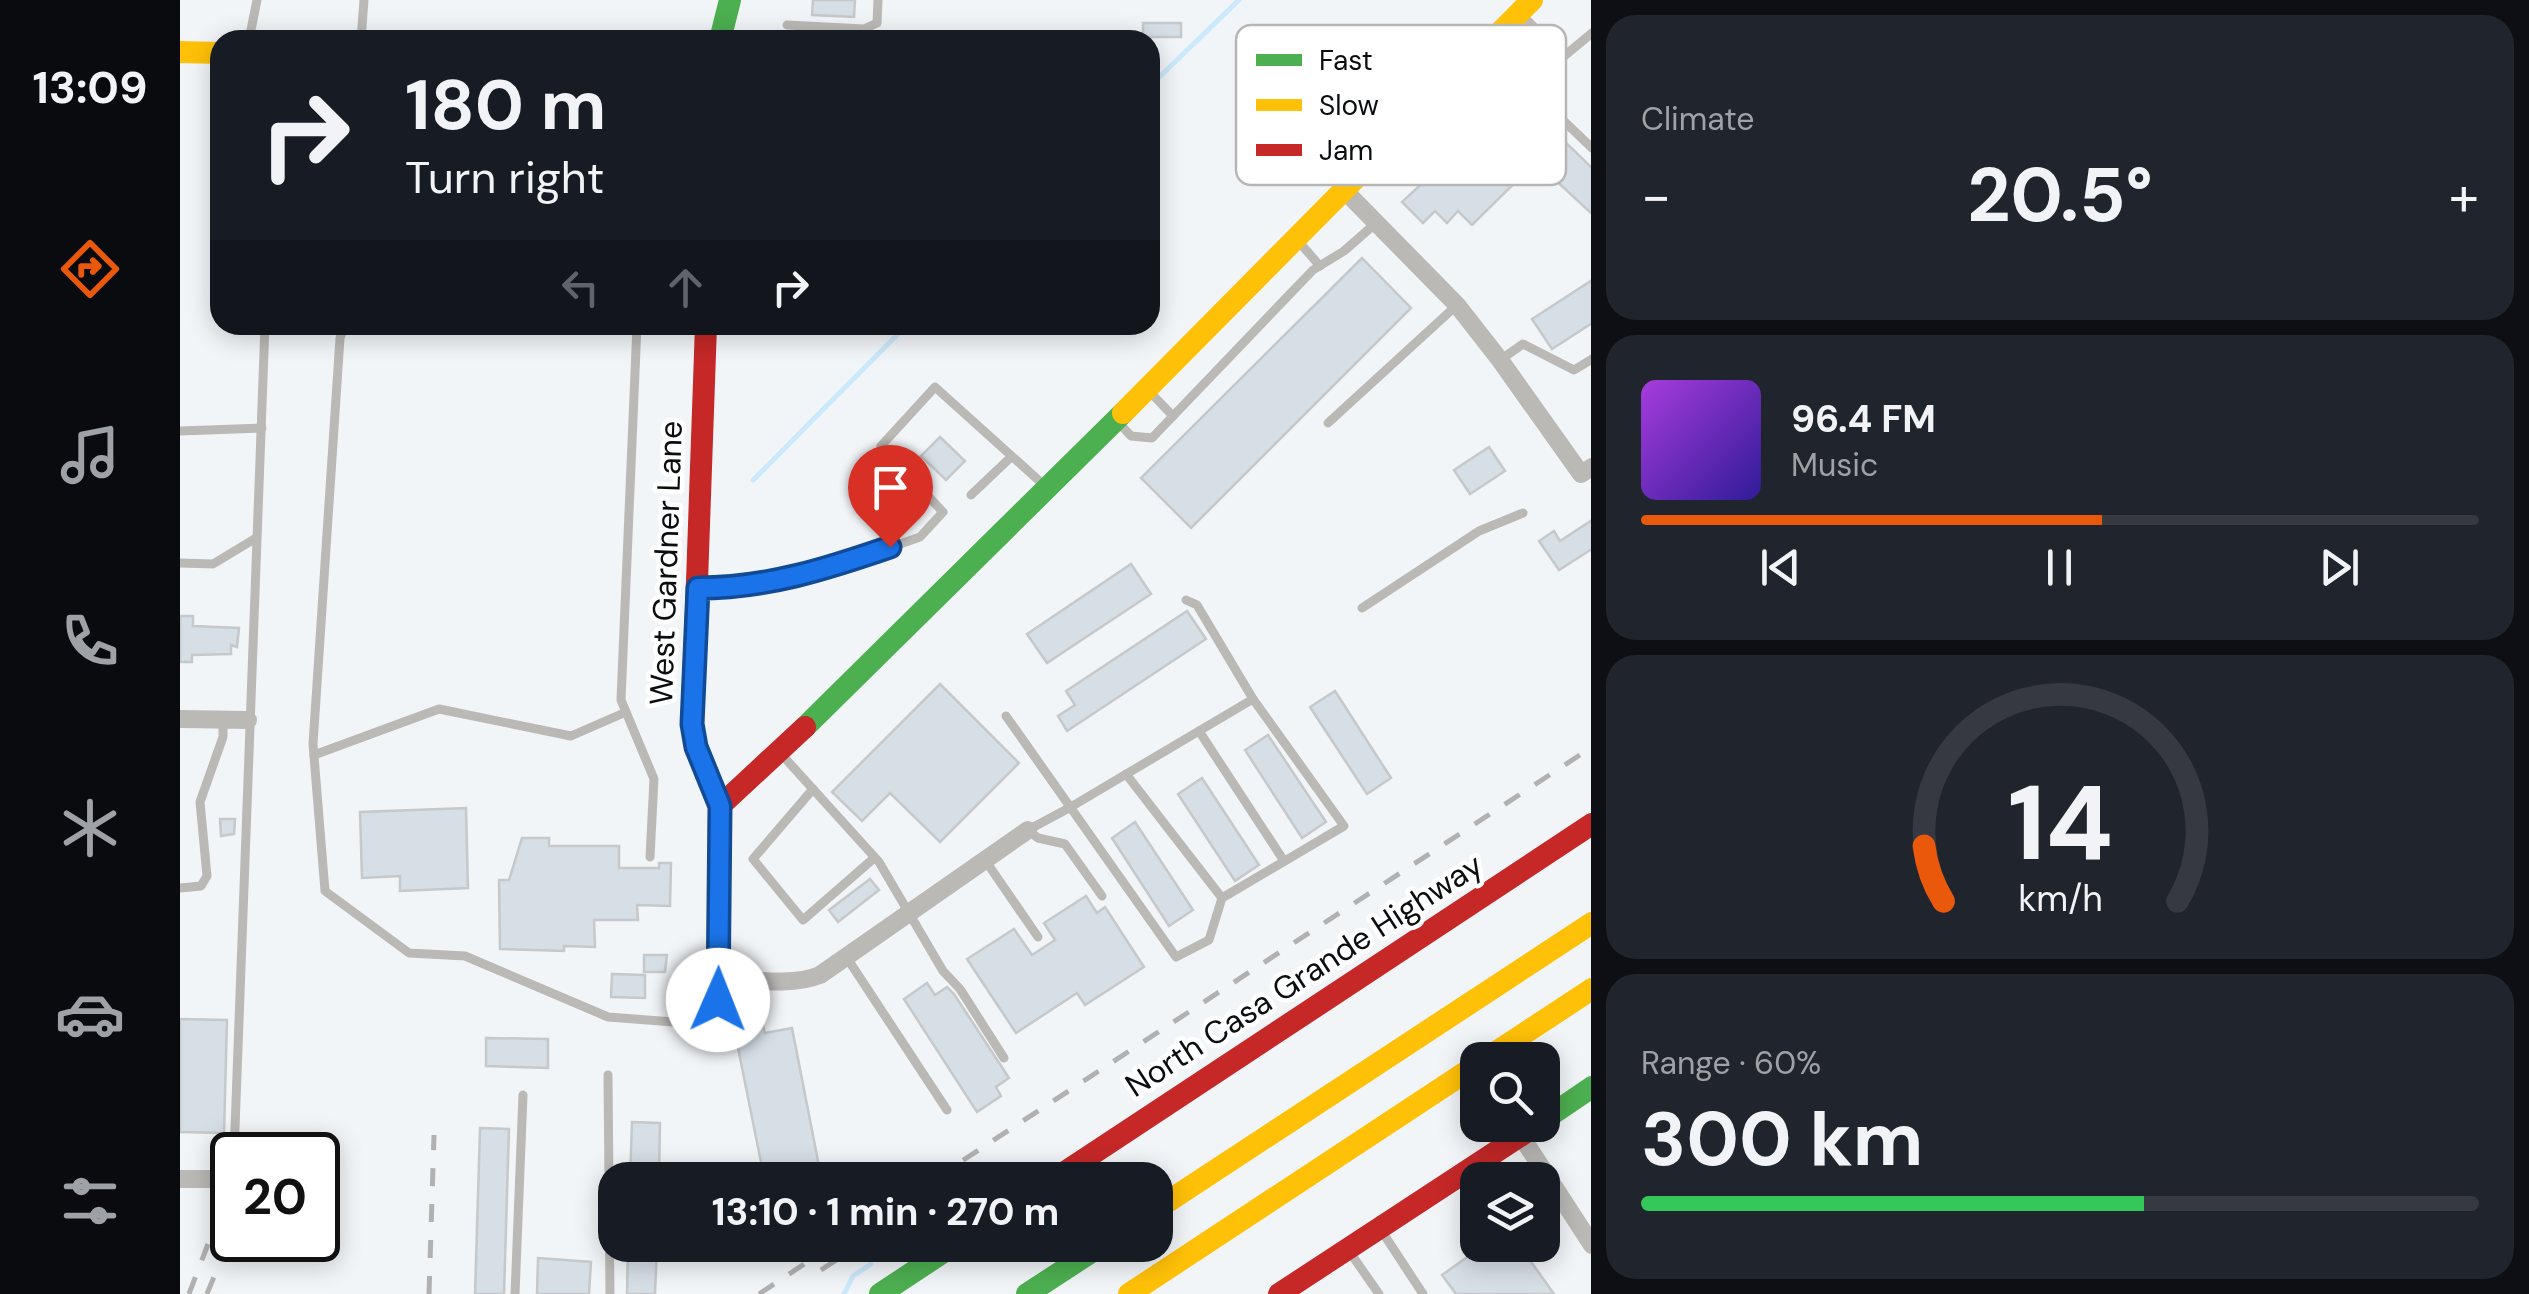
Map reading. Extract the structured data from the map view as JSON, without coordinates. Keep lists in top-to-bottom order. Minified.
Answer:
{"streets":{"main road":["West Gardner Lane","North Casa Grande Highway"]},"legend":["Fast","Slow","Jam"],"page":{"tabs":"13:09","tile":["Climate",["Range · 60%","300 km"]],"turn":["180 m","Turn right"],"heat":["−","20.5°","+"],"song":["96.4 FM","Music"],"limit":"20","trip":"13:10 · 1 min · 270 m","gauge":["14","km/h"]}}
